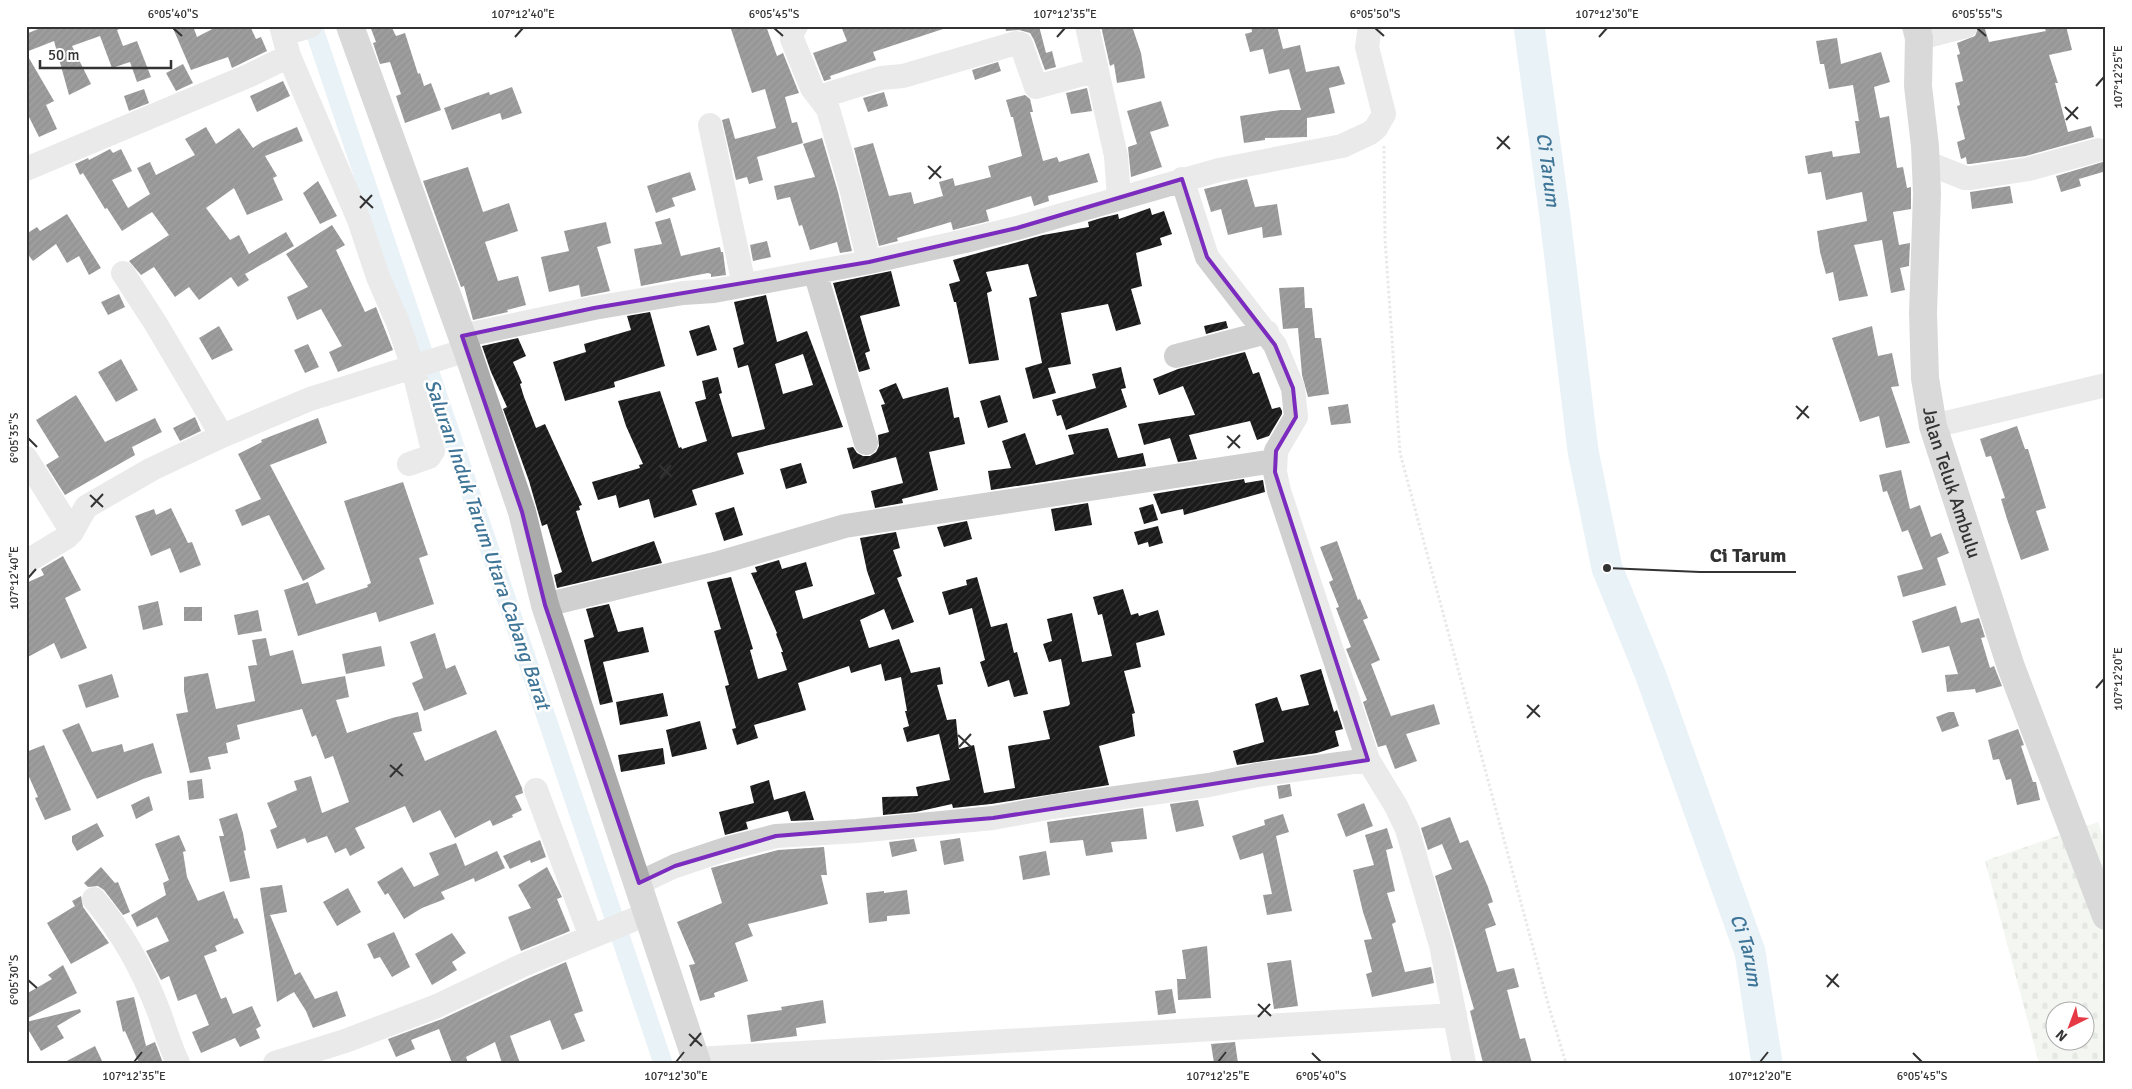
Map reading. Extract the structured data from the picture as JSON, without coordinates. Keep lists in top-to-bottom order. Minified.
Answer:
{"streets":{"main road":["Jalan Teluk Ambulu"]},"water":["Ci Tarum","Saluran Induk Tarum Utara Cabang Barat"],"places":["Ci Tarum"],"scale_bar":"50 m","north":"bottom left","coordinates":["6°05'40\"S","107°12'40\"E","6°05'45\"S","107°12'35\"E","6°05'50\"S","107°12'30\"E","6°05'55\"S","107°12'25\"E","6°05'35\"S","107°12'20\"E","6°05'30\"S"]}
